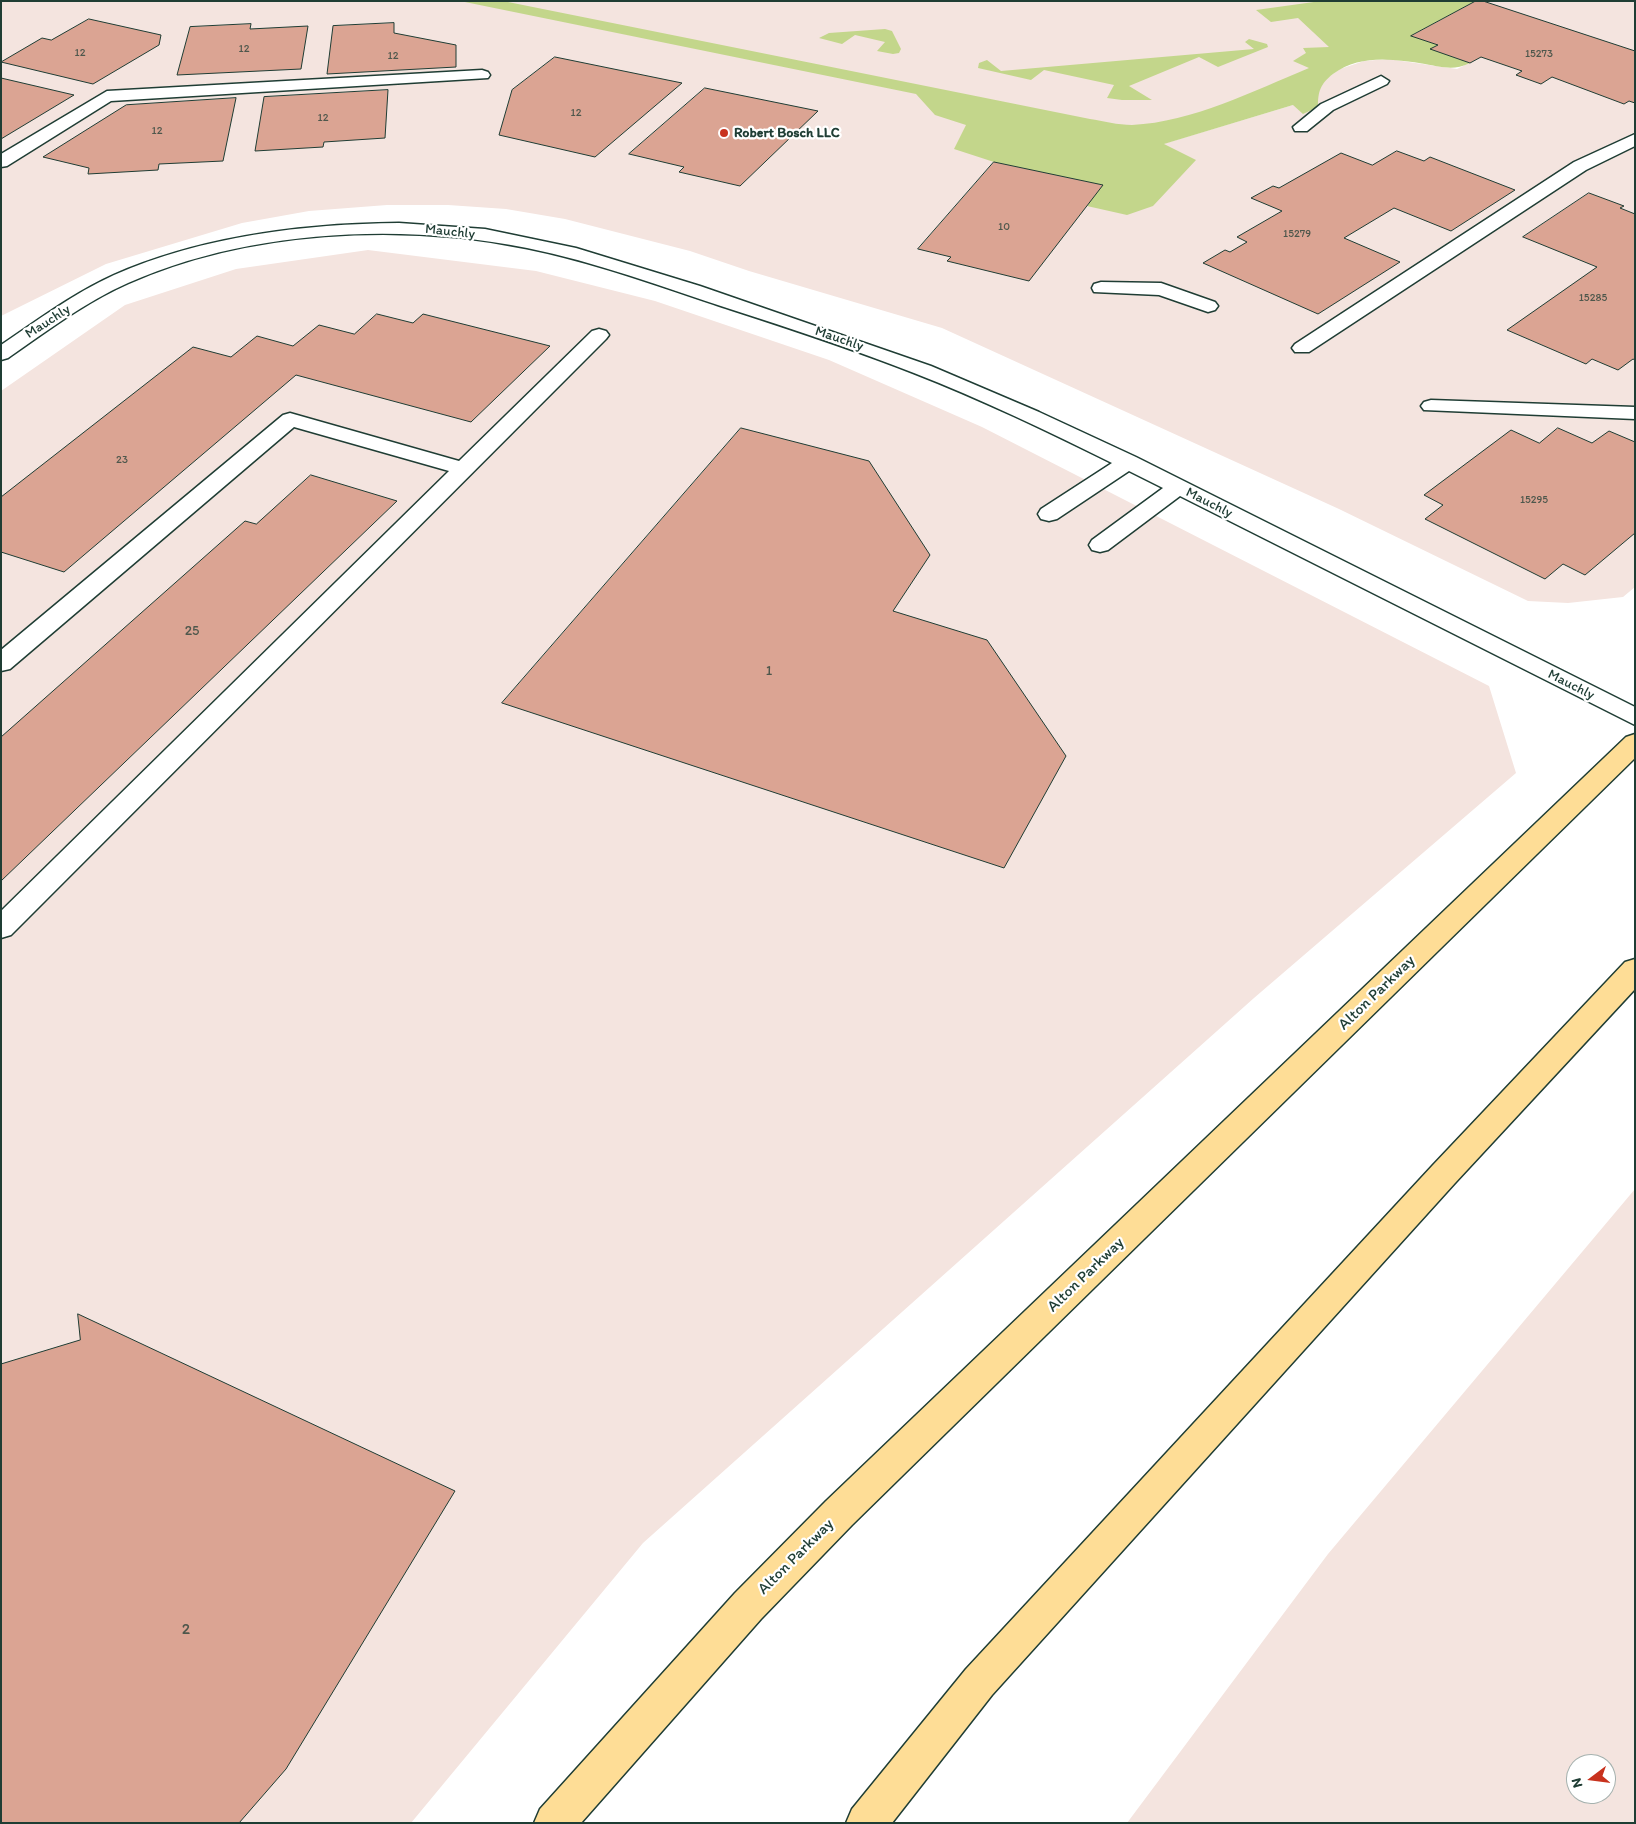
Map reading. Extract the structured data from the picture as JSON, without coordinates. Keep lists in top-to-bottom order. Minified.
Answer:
{"streets":{"main road":["Alton Parkway"],"street":["Mauchly"]},"places":["Robert Bosch LLC"],"house_numbers":["12","12","15273","12","12","12","12","10","15279","15285","23","15295","25","1","2"],"north":"left"}
